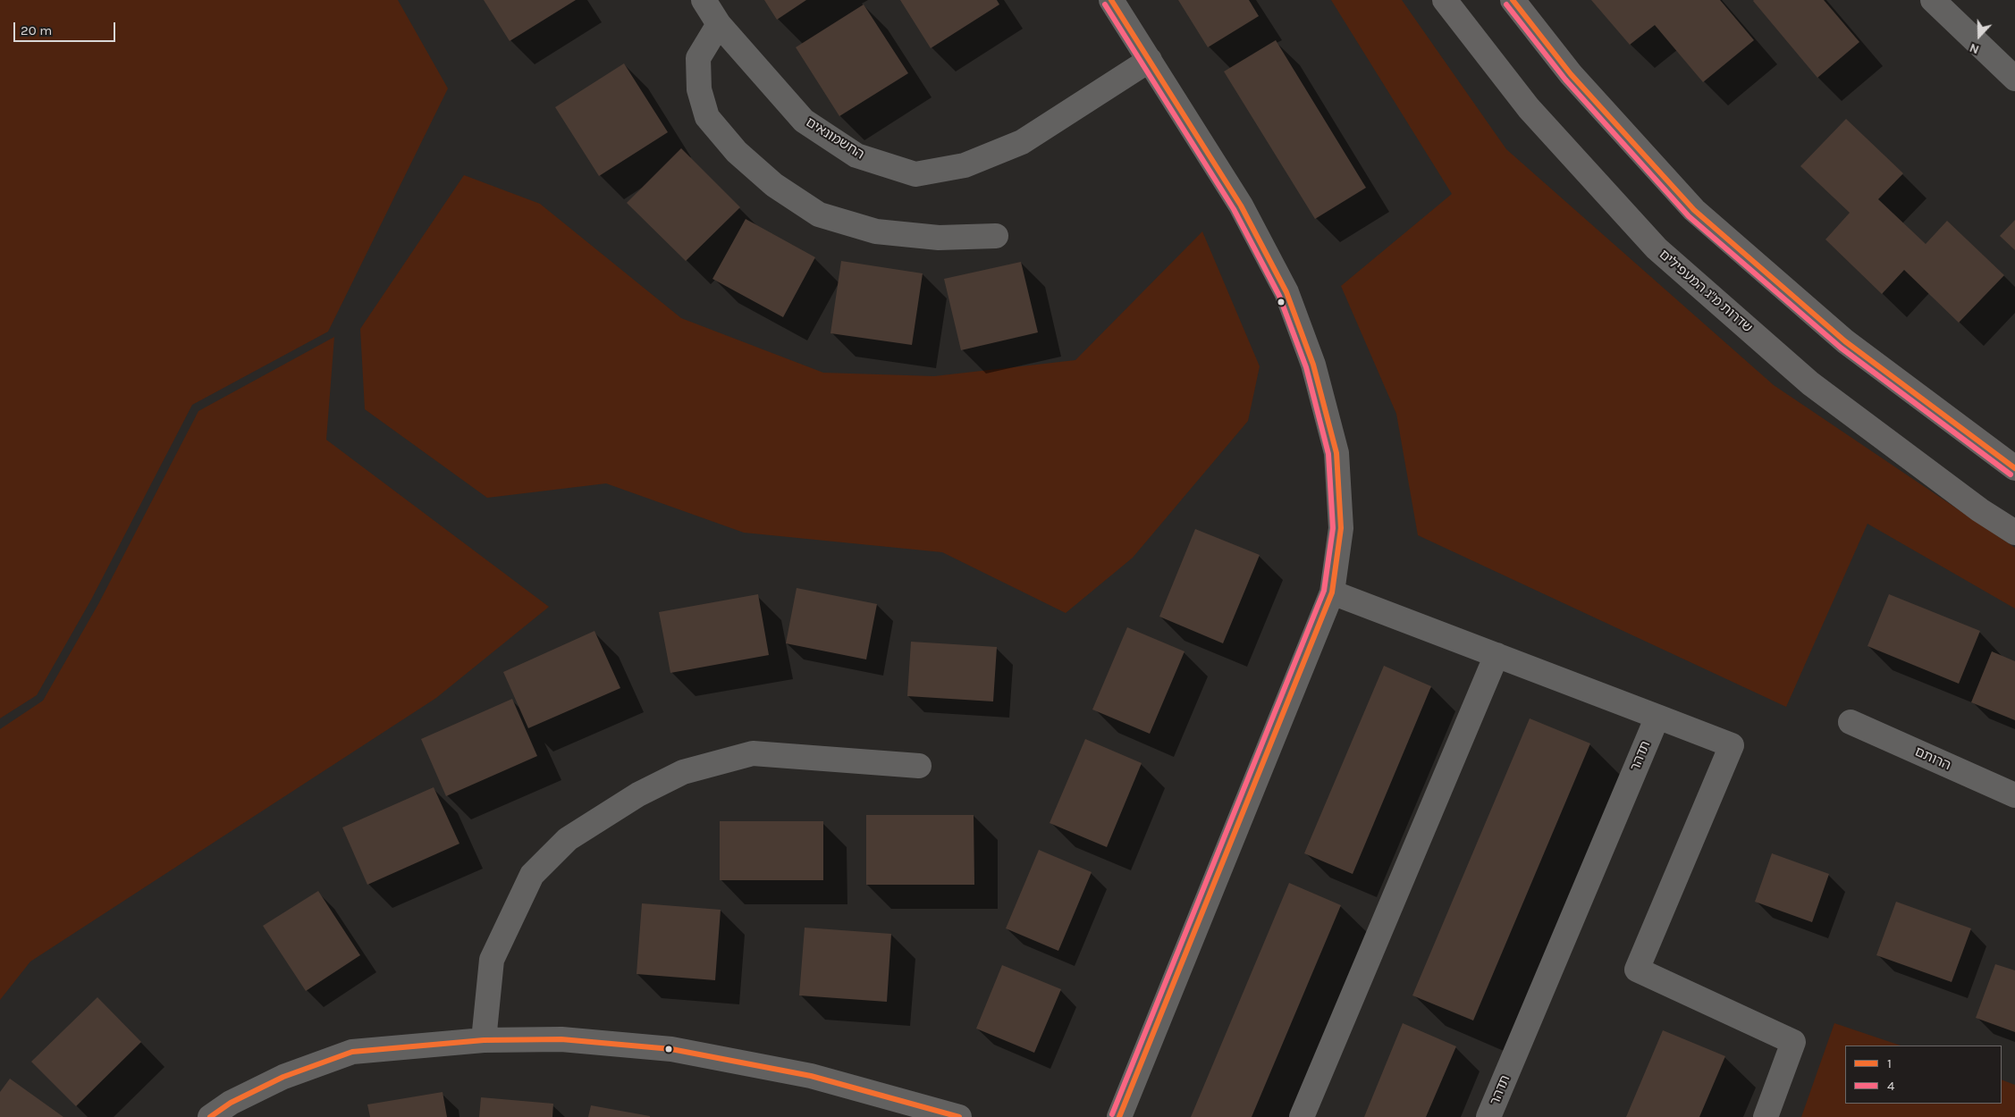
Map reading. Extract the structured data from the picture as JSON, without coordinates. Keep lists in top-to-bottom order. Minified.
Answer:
{"streets":{"main road":["שדרות מ\"ג המעפילים"],"street":["החשמונאים","תדהר","הרותם"]},"lines":["transit line 1","transit line 4"],"legend":["1","4"],"scale_bar":"20 m","north":"bottom"}
